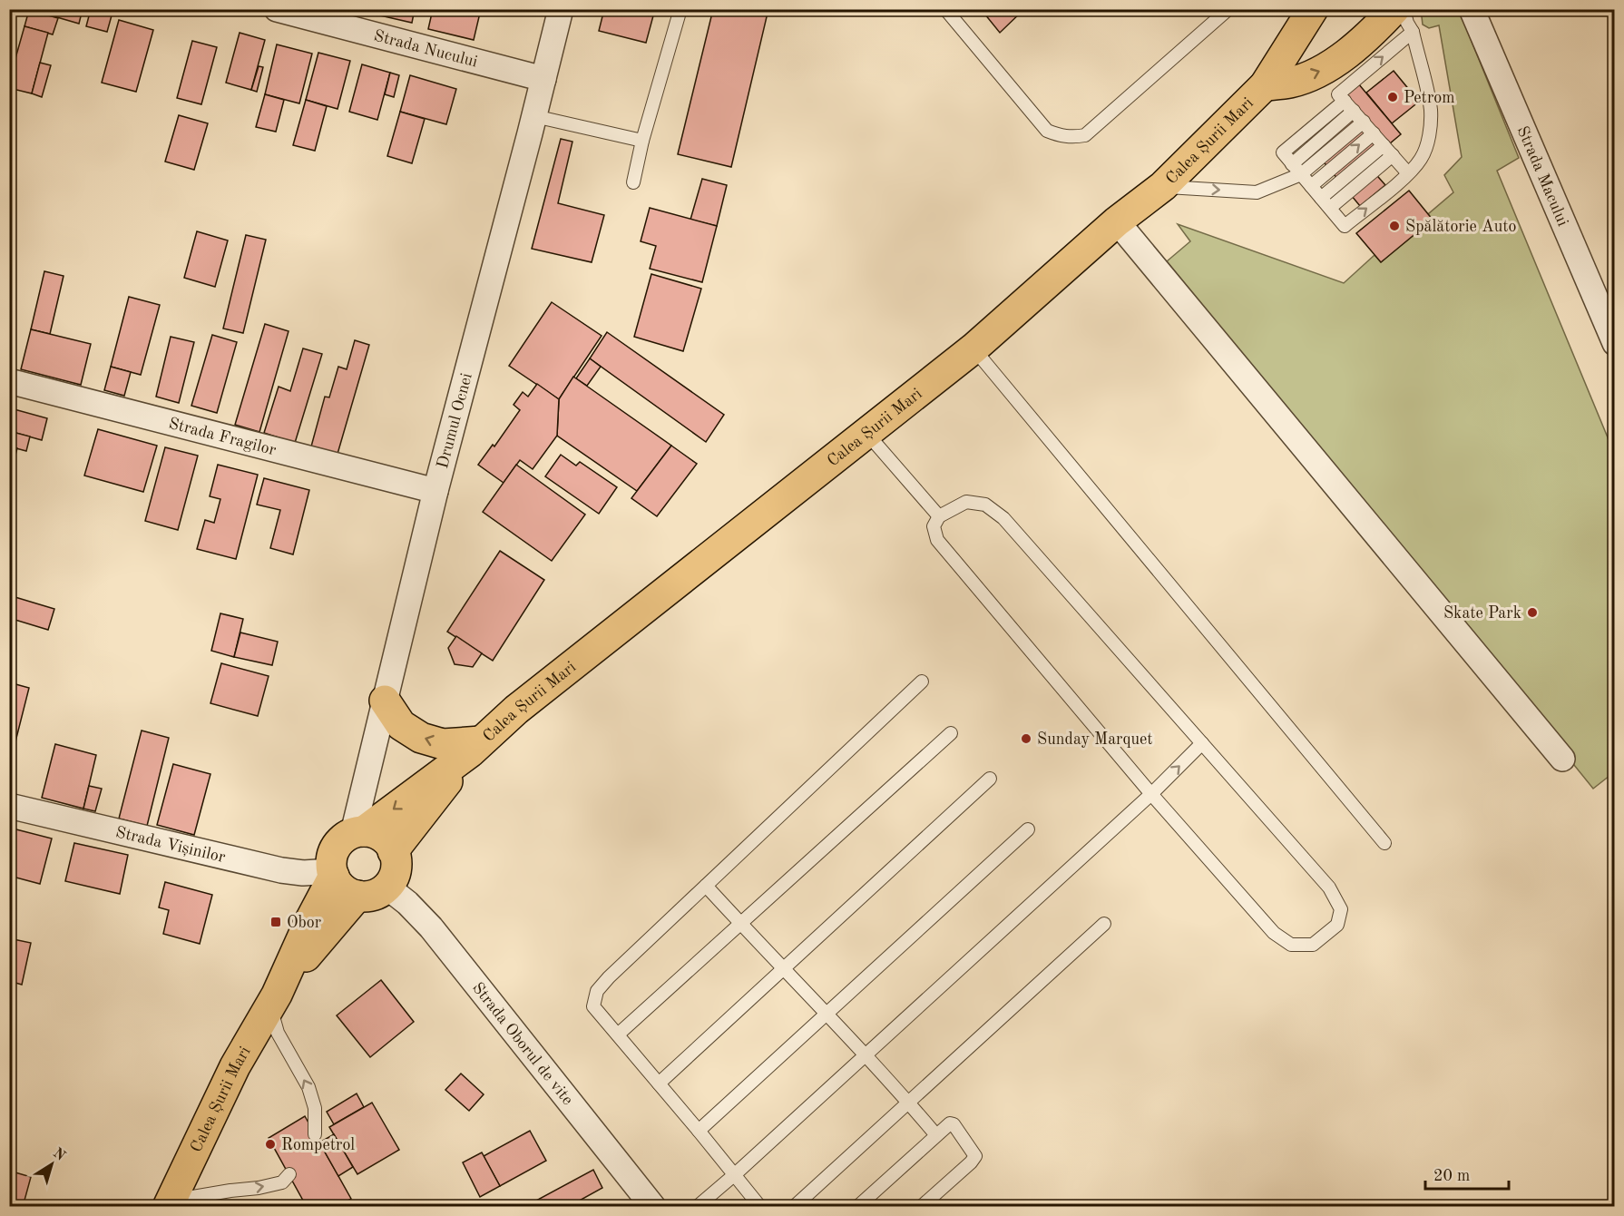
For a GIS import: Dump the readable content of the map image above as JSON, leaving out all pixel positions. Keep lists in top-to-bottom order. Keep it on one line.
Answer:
{"streets":{"main road":["Calea Șurii Mari"],"street":["Strada Nucului","Strada Macului","Drumul Ocnei","Strada Fragilor","Strada Vișinilor","Strada Oborul de vite"]},"crossings":[["Strada Nucului","Drumul Ocnei"],["Calea Șurii Mari","Drumul Ocnei"],["Calea Șurii Mari","Strada Vișinilor"],["Calea Șurii Mari","Strada Oborul de vite"],["Drumul Ocnei","Strada Fragilor"],["Drumul Ocnei","Strada Vișinilor"],["Drumul Ocnei","Strada Oborul de vite"],["Strada Vișinilor","Strada Oborul de vite"]],"places":{"other":["Petrom","Spălătorie Auto","Skate Park","Sunday Marquet","Rompetrol"],"transit":["Obor"]},"scale_bar":"20 m","north":"top right"}
